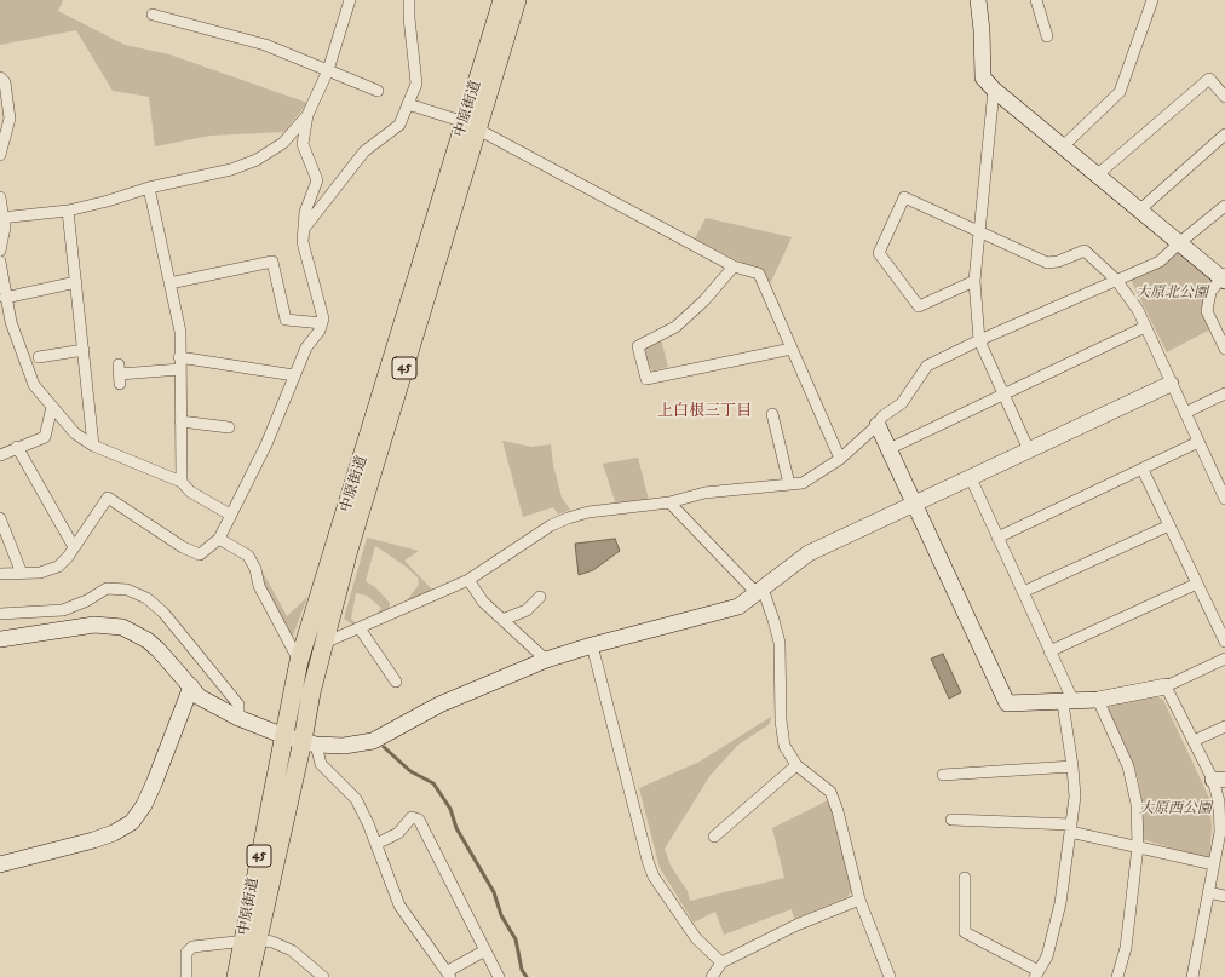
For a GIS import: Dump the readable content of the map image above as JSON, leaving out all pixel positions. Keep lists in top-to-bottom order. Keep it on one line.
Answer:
{"streets":{"main road":["中原街道","45"]},"districts":["上白根三丁目"],"parks":["大原北公園","大原西公園"]}
